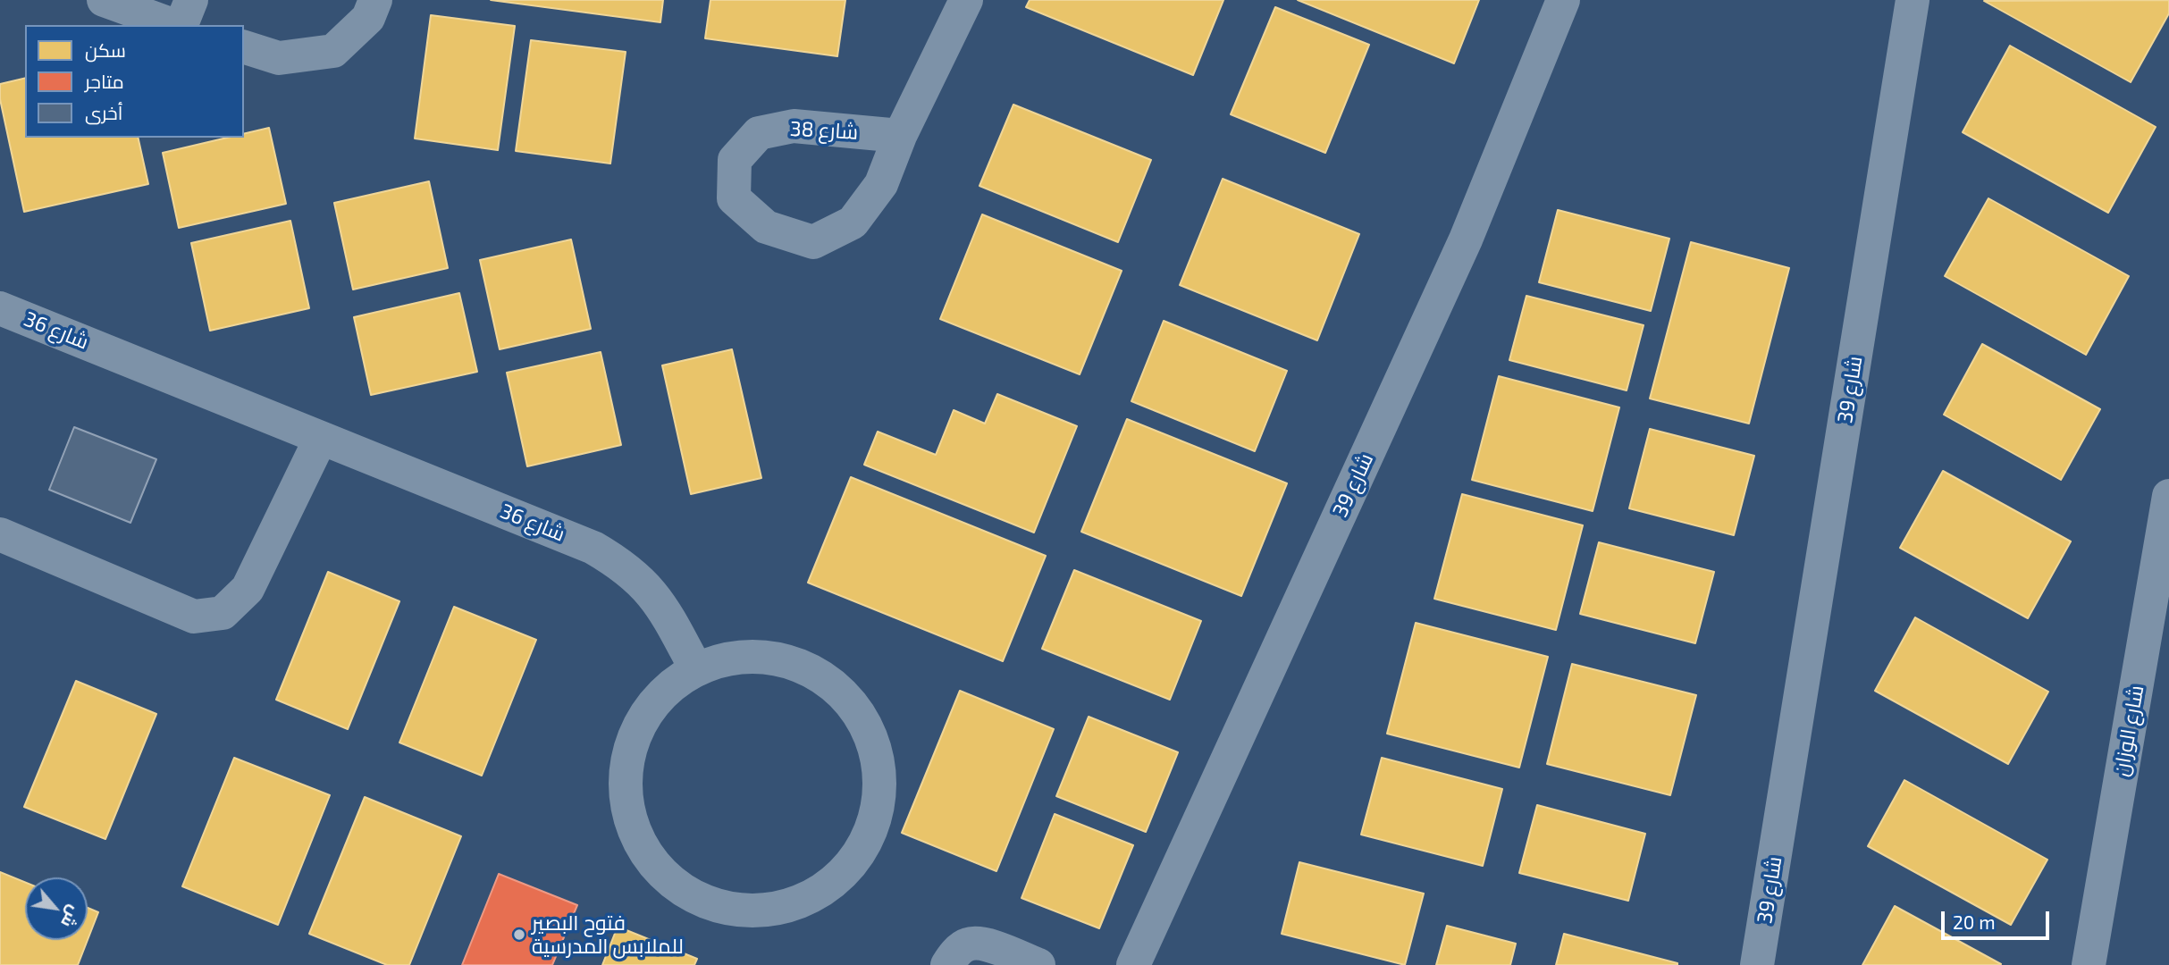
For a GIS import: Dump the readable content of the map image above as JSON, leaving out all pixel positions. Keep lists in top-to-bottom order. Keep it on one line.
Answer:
{"streets":{"street":["شارع 38","شارع 36","شارع 39","شارع الوزان"]},"places":["فتوح البصير للملابس المدرسية"],"legend":["سكن","متاجر","أخرى"],"scale_bar":"20 m","north":"bottom right"}
